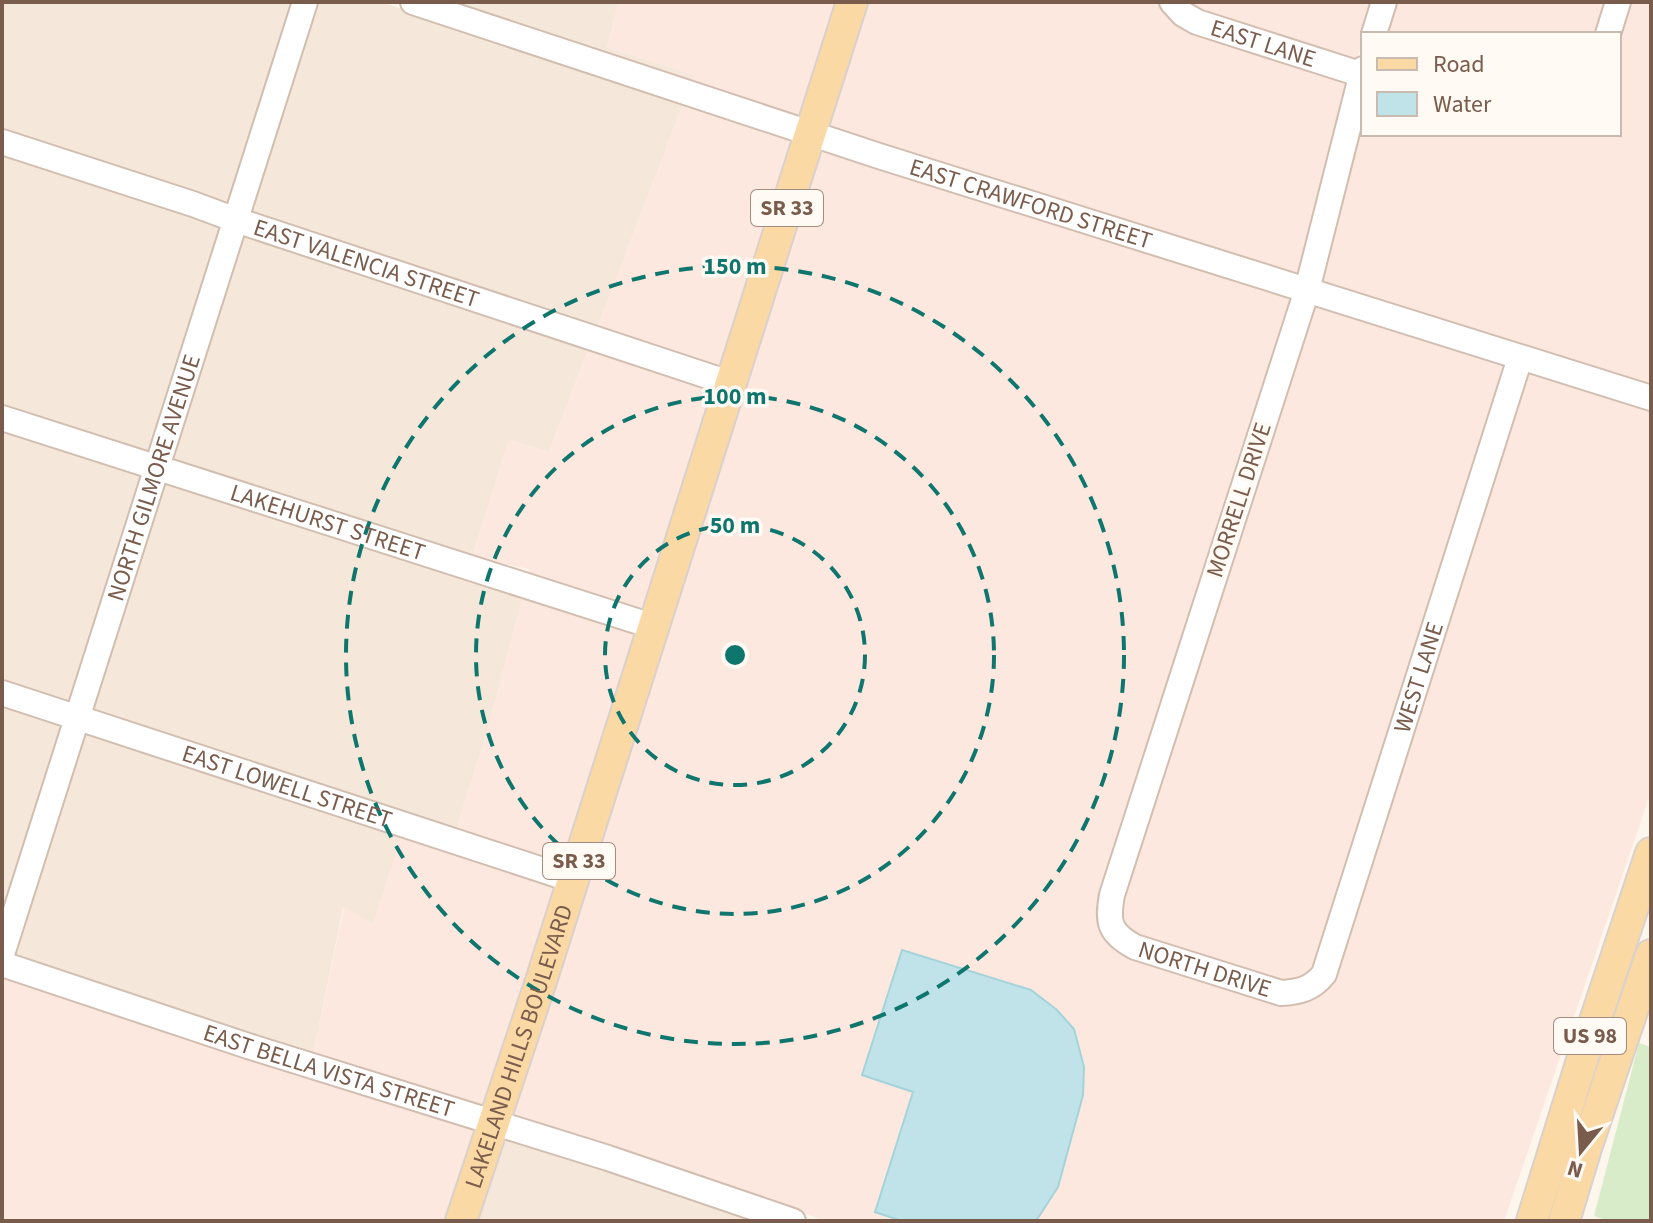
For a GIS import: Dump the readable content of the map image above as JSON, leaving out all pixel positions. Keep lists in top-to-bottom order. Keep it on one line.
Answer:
{"streets":{"main road":["SR 33","US 98","LAKELAND HILLS BOULEVARD"],"street":["EAST LANE","EAST CRAWFORD STREET","EAST VALENCIA STREET","NORTH GILMORE AVENUE","MORRELL DRIVE","LAKEHURST STREET","WEST LANE","EAST LOWELL STREET","NORTH DRIVE","EAST BELLA VISTA STREET"]},"crossings":[["EAST CRAWFORD STREET","MORRELL DRIVE"],["EAST CRAWFORD STREET","WEST LANE"],["EAST CRAWFORD STREET","LAKELAND HILLS BOULEVARD"],["EAST VALENCIA STREET","NORTH GILMORE AVENUE"],["EAST VALENCIA STREET","LAKELAND HILLS BOULEVARD"],["NORTH GILMORE AVENUE","LAKEHURST STREET"],["NORTH GILMORE AVENUE","EAST LOWELL STREET"],["MORRELL DRIVE","NORTH DRIVE"],["LAKEHURST STREET","LAKELAND HILLS BOULEVARD"],["WEST LANE","NORTH DRIVE"],["EAST LOWELL STREET","LAKELAND HILLS BOULEVARD"],["LAKELAND HILLS BOULEVARD","EAST BELLA VISTA STREET"]],"legend":["Road","Water"],"north":"bottom","rings":["150 m","100 m","50 m"]}
